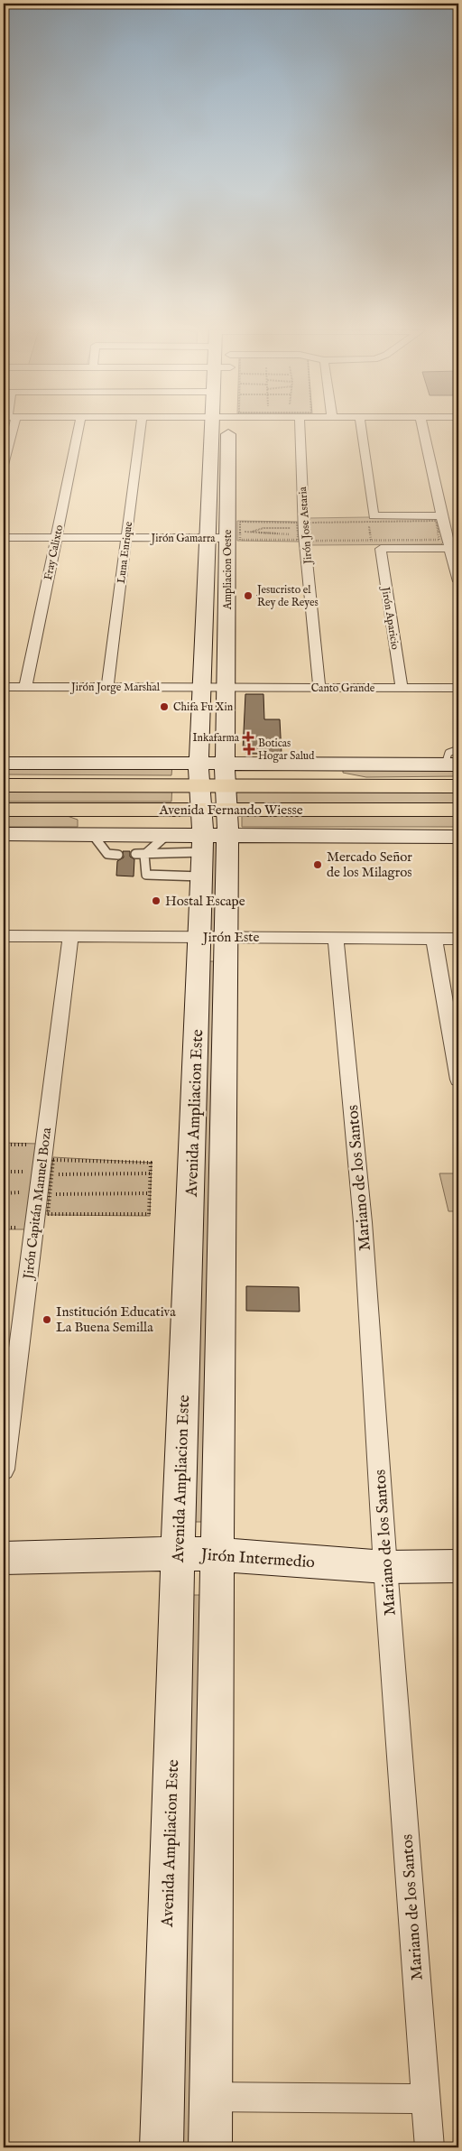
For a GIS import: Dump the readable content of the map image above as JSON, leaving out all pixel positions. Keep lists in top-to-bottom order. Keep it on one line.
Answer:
{"streets":{"main road":["Ampliacion Oeste","Avenida Fernando Wiesse","Avenida Ampliacion Este","Jirón Intermedio"],"street":["Jirón Jose Astaria","Jirón Gamarra","Fray Calixto","Luna Enrique","Jirón Aparicio","Jirón Jorge Marshal","Canto Grande","Jirón Este","Mariano de los Santos","Jirón Capitán Manuel Boza"]},"crossings":[["Jirón Jose Astaria","Canto Grande"],["Jirón Gamarra","Fray Calixto"],["Jirón Gamarra","Luna Enrique"],["Jirón Gamarra","Ampliacion Oeste"],["Fray Calixto","Jirón Jorge Marshal"],["Luna Enrique","Jirón Jorge Marshal"],["Ampliacion Oeste","Jirón Jorge Marshal"],["Ampliacion Oeste","Canto Grande"],["Ampliacion Oeste","Avenida Fernando Wiesse"],["Ampliacion Oeste","Avenida Ampliacion Este"],["Jirón Aparicio","Canto Grande"],["Jirón Jorge Marshal","Canto Grande"],["Avenida Fernando Wiesse","Avenida Ampliacion Este"],["Jirón Este","Avenida Ampliacion Este"],["Jirón Este","Mariano de los Santos"],["Jirón Este","Jirón Capitán Manuel Boza"],["Avenida Ampliacion Este","Jirón Intermedio"],["Mariano de los Santos","Jirón Intermedio"]],"places":{"other":["Jesucristo el Rey de Reyes","Chifa Fu Xin","Mercado Señor de los Milagros","Hostal Escape","Institución Educativa La Buena Semilla"],"health":["Inkafarma","Boticas Hogar Salud"]}}
